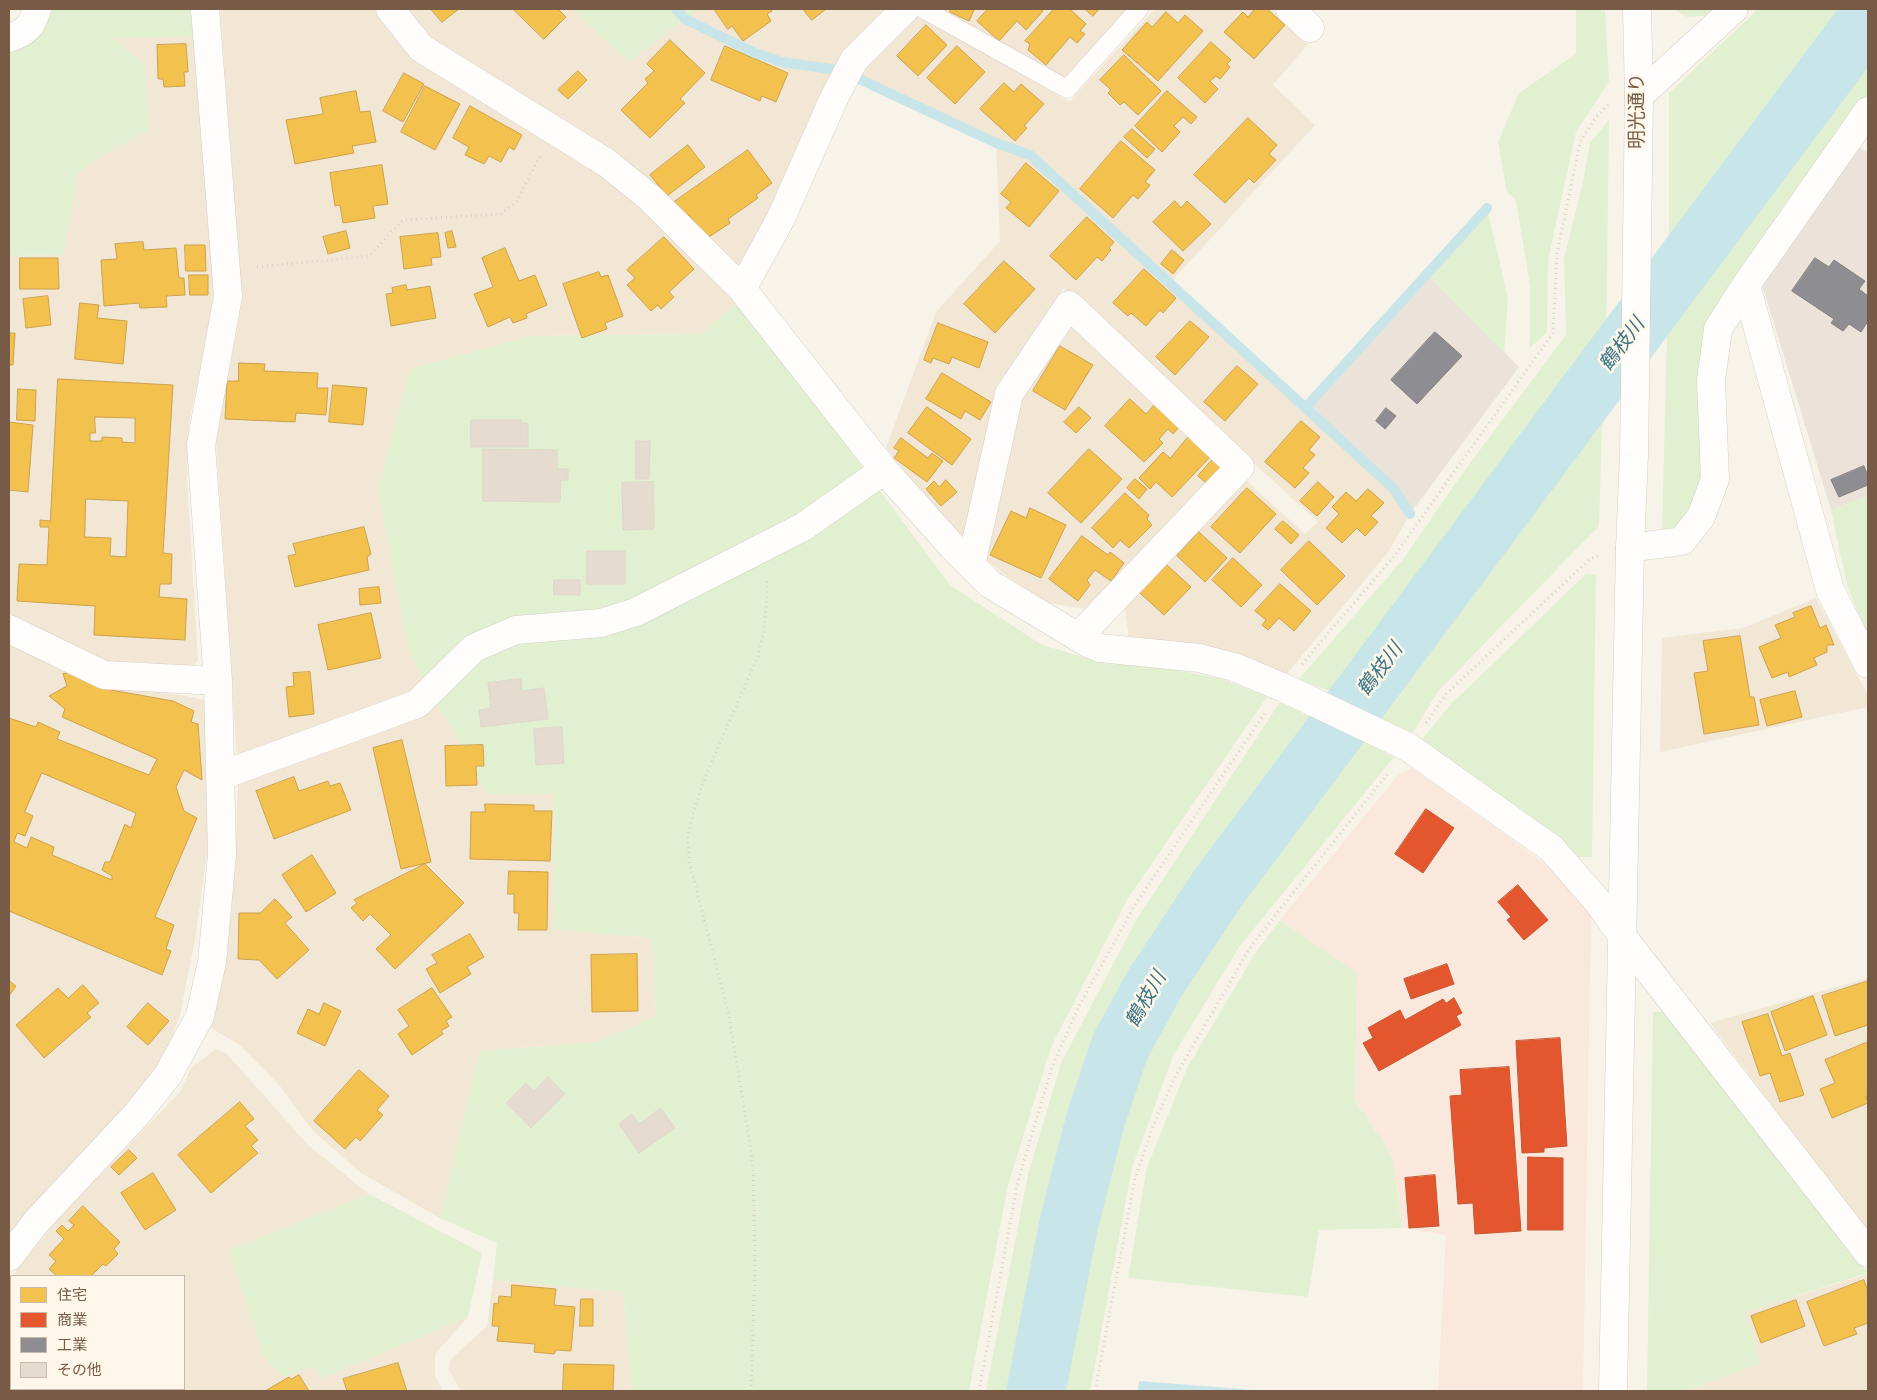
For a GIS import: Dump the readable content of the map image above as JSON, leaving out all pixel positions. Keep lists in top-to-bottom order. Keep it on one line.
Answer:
{"streets":{"street":["明光通り"]},"water":["鶴枝川"],"legend":["住宅","商業","工業","その他"]}
